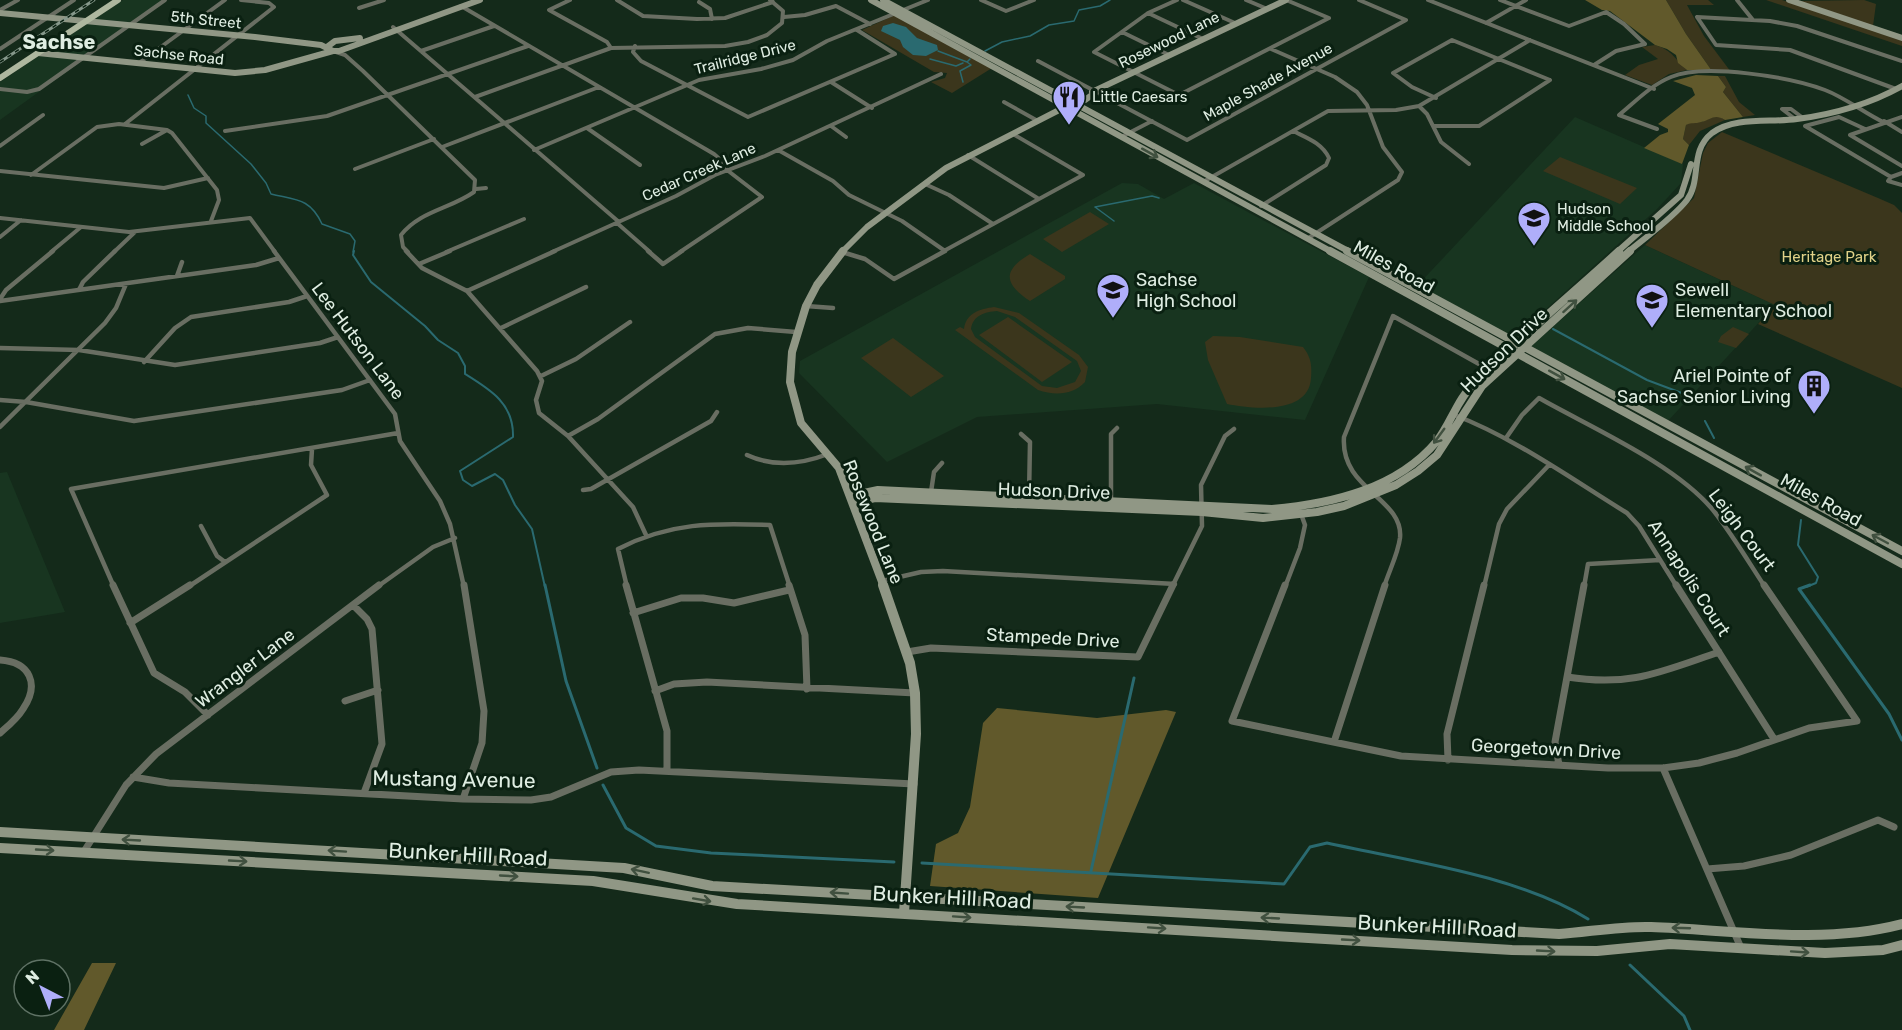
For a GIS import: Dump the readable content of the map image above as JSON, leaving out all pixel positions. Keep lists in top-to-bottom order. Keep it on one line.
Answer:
{"streets":{"main road":["5th Street","Rosewood Lane","Sachse Road","Miles Road","Hudson Drive","Bunker Hill Road"],"street":["Trailridge Drive","Maple Shade Avenue","Cedar Creek Lane","Lee Hutson Lane","Leigh Court","Annapolis Court","Stampede Drive","Wrangler Lane","Georgetown Drive","Mustang Avenue"]},"crossings":[["5th Street","Sachse Road"],["Rosewood Lane","Maple Shade Avenue"],["Rosewood Lane","Miles Road"],["Rosewood Lane","Hudson Drive"],["Rosewood Lane","Stampede Drive"],["Rosewood Lane","Mustang Avenue"],["Rosewood Lane","Bunker Hill Road"],["Trailridge Drive","Miles Road"],["Miles Road","Hudson Drive"],["Lee Hutson Lane","Wrangler Lane"],["Lee Hutson Lane","Mustang Avenue"],["Hudson Drive","Annapolis Court"],["Hudson Drive","Stampede Drive"],["Hudson Drive","Georgetown Drive"],["Leigh Court","Annapolis Court"],["Leigh Court","Georgetown Drive"],["Annapolis Court","Georgetown Drive"],["Wrangler Lane","Mustang Avenue"],["Wrangler Lane","Bunker Hill Road"]],"districts":["Sachse"],"parks":["Heritage Park"],"places":{"restaurant":["Little Caesars"],"school or university":["Hudson Middle School","Sachse High School","Sewell Elementary School"],"building":["Ariel Pointe of Sachse Senior Living"]},"north":"top left"}
